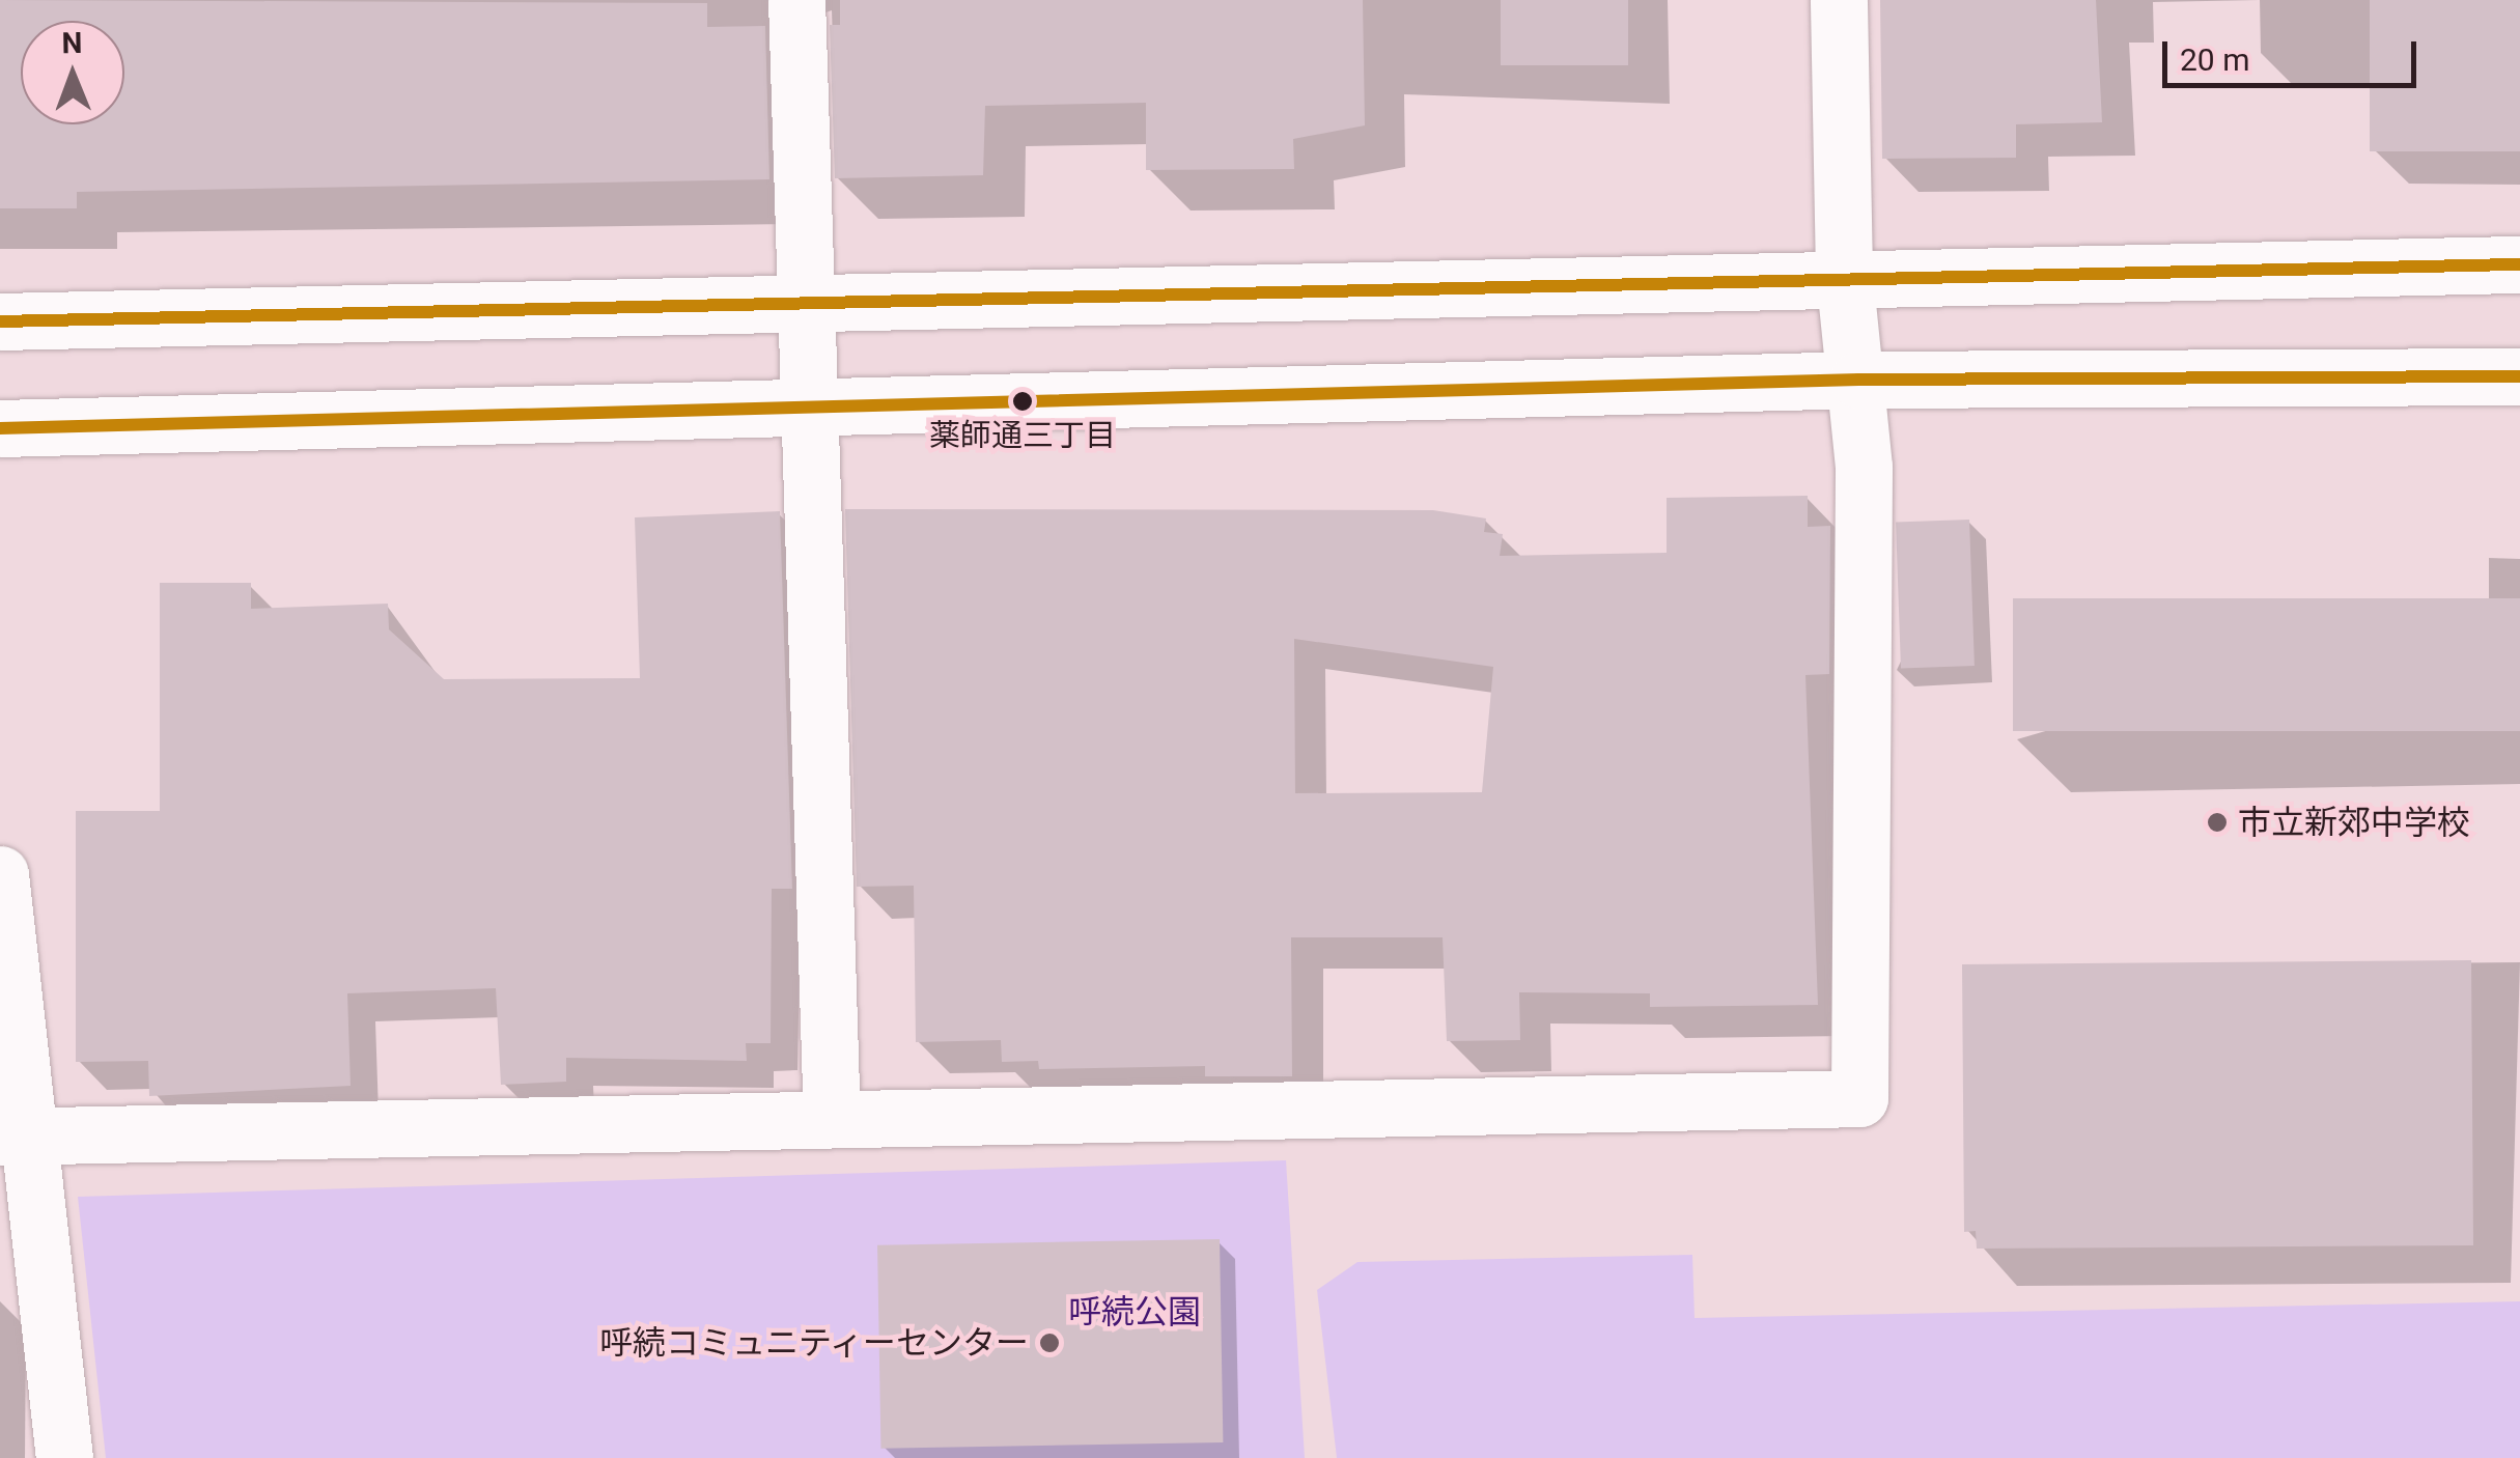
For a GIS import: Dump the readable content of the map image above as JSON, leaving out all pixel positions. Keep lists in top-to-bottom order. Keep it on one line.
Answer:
{"parks":["呼続公園"],"places":["薬師通三丁目","市立新郊中学校","呼続コミュニティーセンター"],"scale_bar":"20 m","north":"top"}
